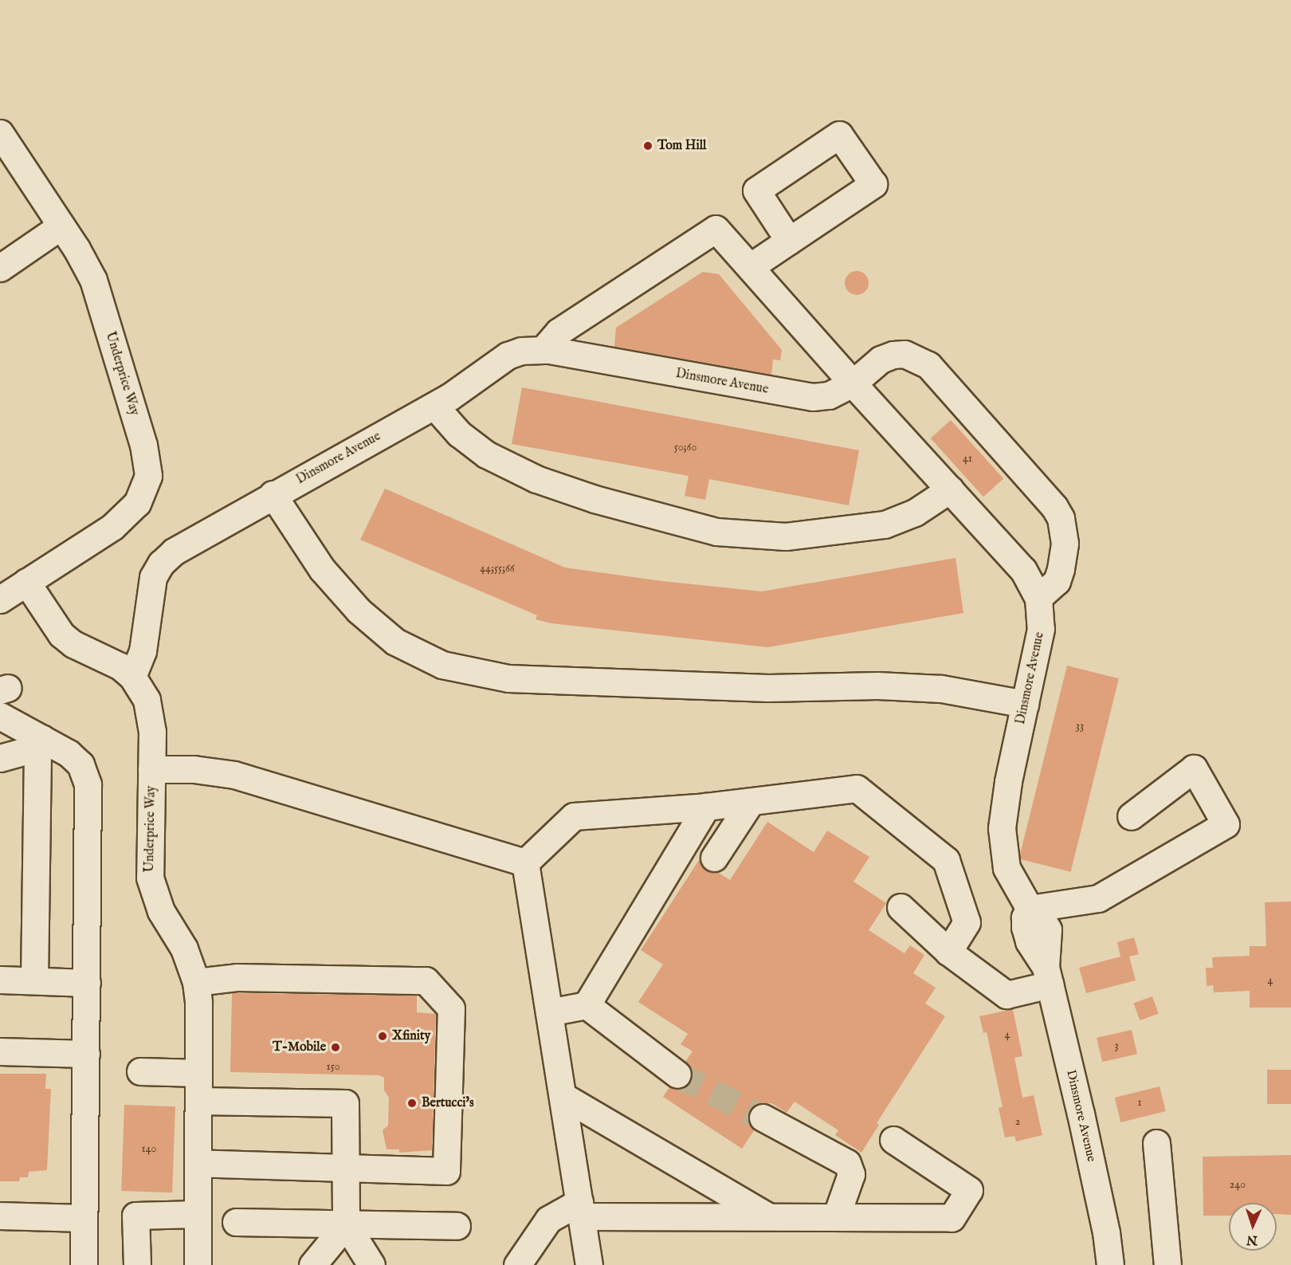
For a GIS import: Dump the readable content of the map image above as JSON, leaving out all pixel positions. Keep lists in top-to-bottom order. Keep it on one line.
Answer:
{"streets":{"street":["Underprice Way","Dinsmore Avenue"]},"crossings":[["Underprice Way","Dinsmore Avenue"]],"places":["Tom Hill","Xfinity","T-Mobile","Bertucci's"],"house_numbers":["50;60","41","44;55;66","33","4","4","3","150","1","2","140","240"],"north":"bottom"}
